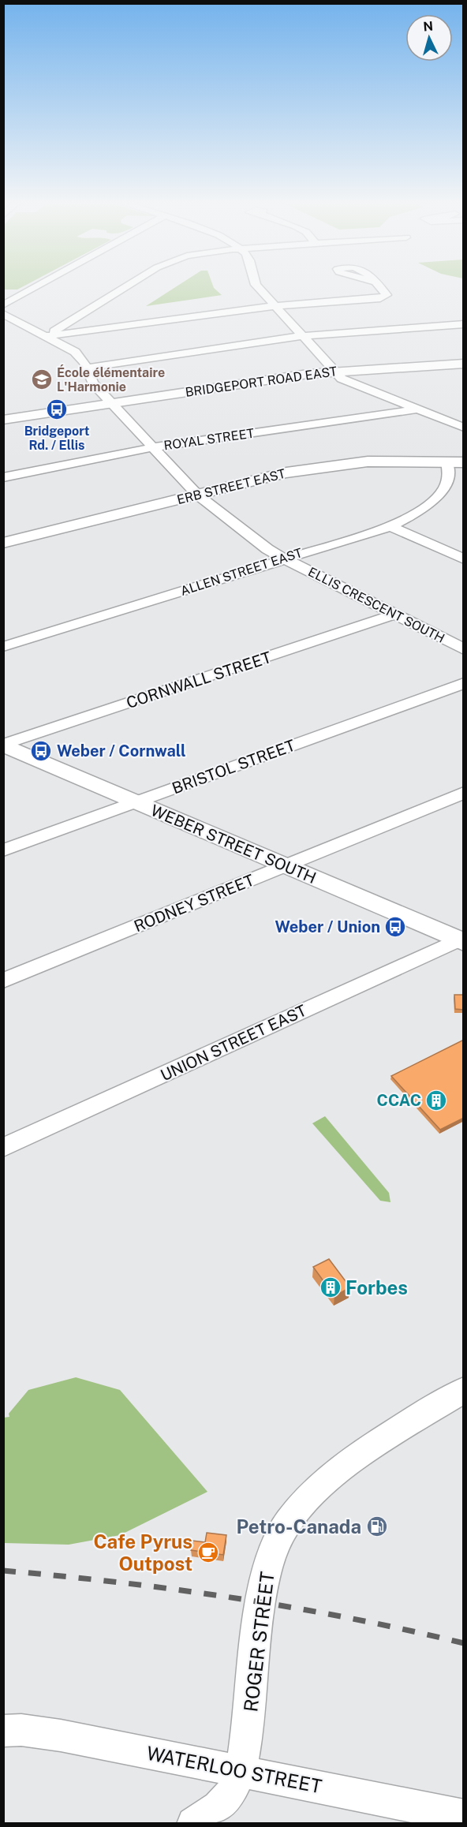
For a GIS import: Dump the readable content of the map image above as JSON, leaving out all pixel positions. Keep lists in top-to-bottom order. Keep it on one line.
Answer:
{"streets":{"main road":["BRIDGEPORT ROAD EAST","ERB STREET EAST","WEBER STREET SOUTH"],"street":["ROYAL STREET","ALLEN STREET EAST","ELLIS CRESCENT SOUTH","CORNWALL STREET","BRISTOL STREET","RODNEY STREET","UNION STREET EAST","ROGER STREET","WATERLOO STREET"]},"crossings":[["BRIDGEPORT ROAD EAST","ELLIS CRESCENT SOUTH"],["ROYAL STREET","ELLIS CRESCENT SOUTH"],["ERB STREET EAST","ALLEN STREET EAST"],["ERB STREET EAST","ELLIS CRESCENT SOUTH"],["ALLEN STREET EAST","ELLIS CRESCENT SOUTH"],["ELLIS CRESCENT SOUTH","CORNWALL STREET"],["CORNWALL STREET","WEBER STREET SOUTH"],["BRISTOL STREET","WEBER STREET SOUTH"],["WEBER STREET SOUTH","RODNEY STREET"],["WEBER STREET SOUTH","UNION STREET EAST"],["ROGER STREET","WATERLOO STREET"]],"places":{"school or university":["École élémentaire L'Harmonie"],"bus stop":["Bridgeport Rd. / Ellis","Weber / Cornwall","Weber / Union"],"building":["CCAC","Forbes"],"fuel station":["Petro-Canada"],"cafe":["Cafe Pyrus Outpost"]},"north":"top"}
